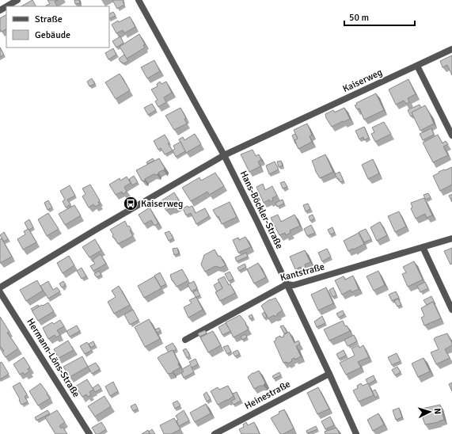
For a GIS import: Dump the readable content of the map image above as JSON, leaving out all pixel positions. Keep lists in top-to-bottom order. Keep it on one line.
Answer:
{"streets":{"street":["Kaiserweg","Hans-Böckler-Straße","Kantstraße","Hermann-Löns-Straße","Heinestraße"]},"crossings":[["Kaiserweg","Hans-Böckler-Straße"],["Hans-Böckler-Straße","Kantstraße"],["Hans-Böckler-Straße","Heinestraße"]],"places":{"bus stop":["Kaiserweg"]},"legend":["Straße","Gebäude"],"scale_bar":"50 m","north":"right"}
